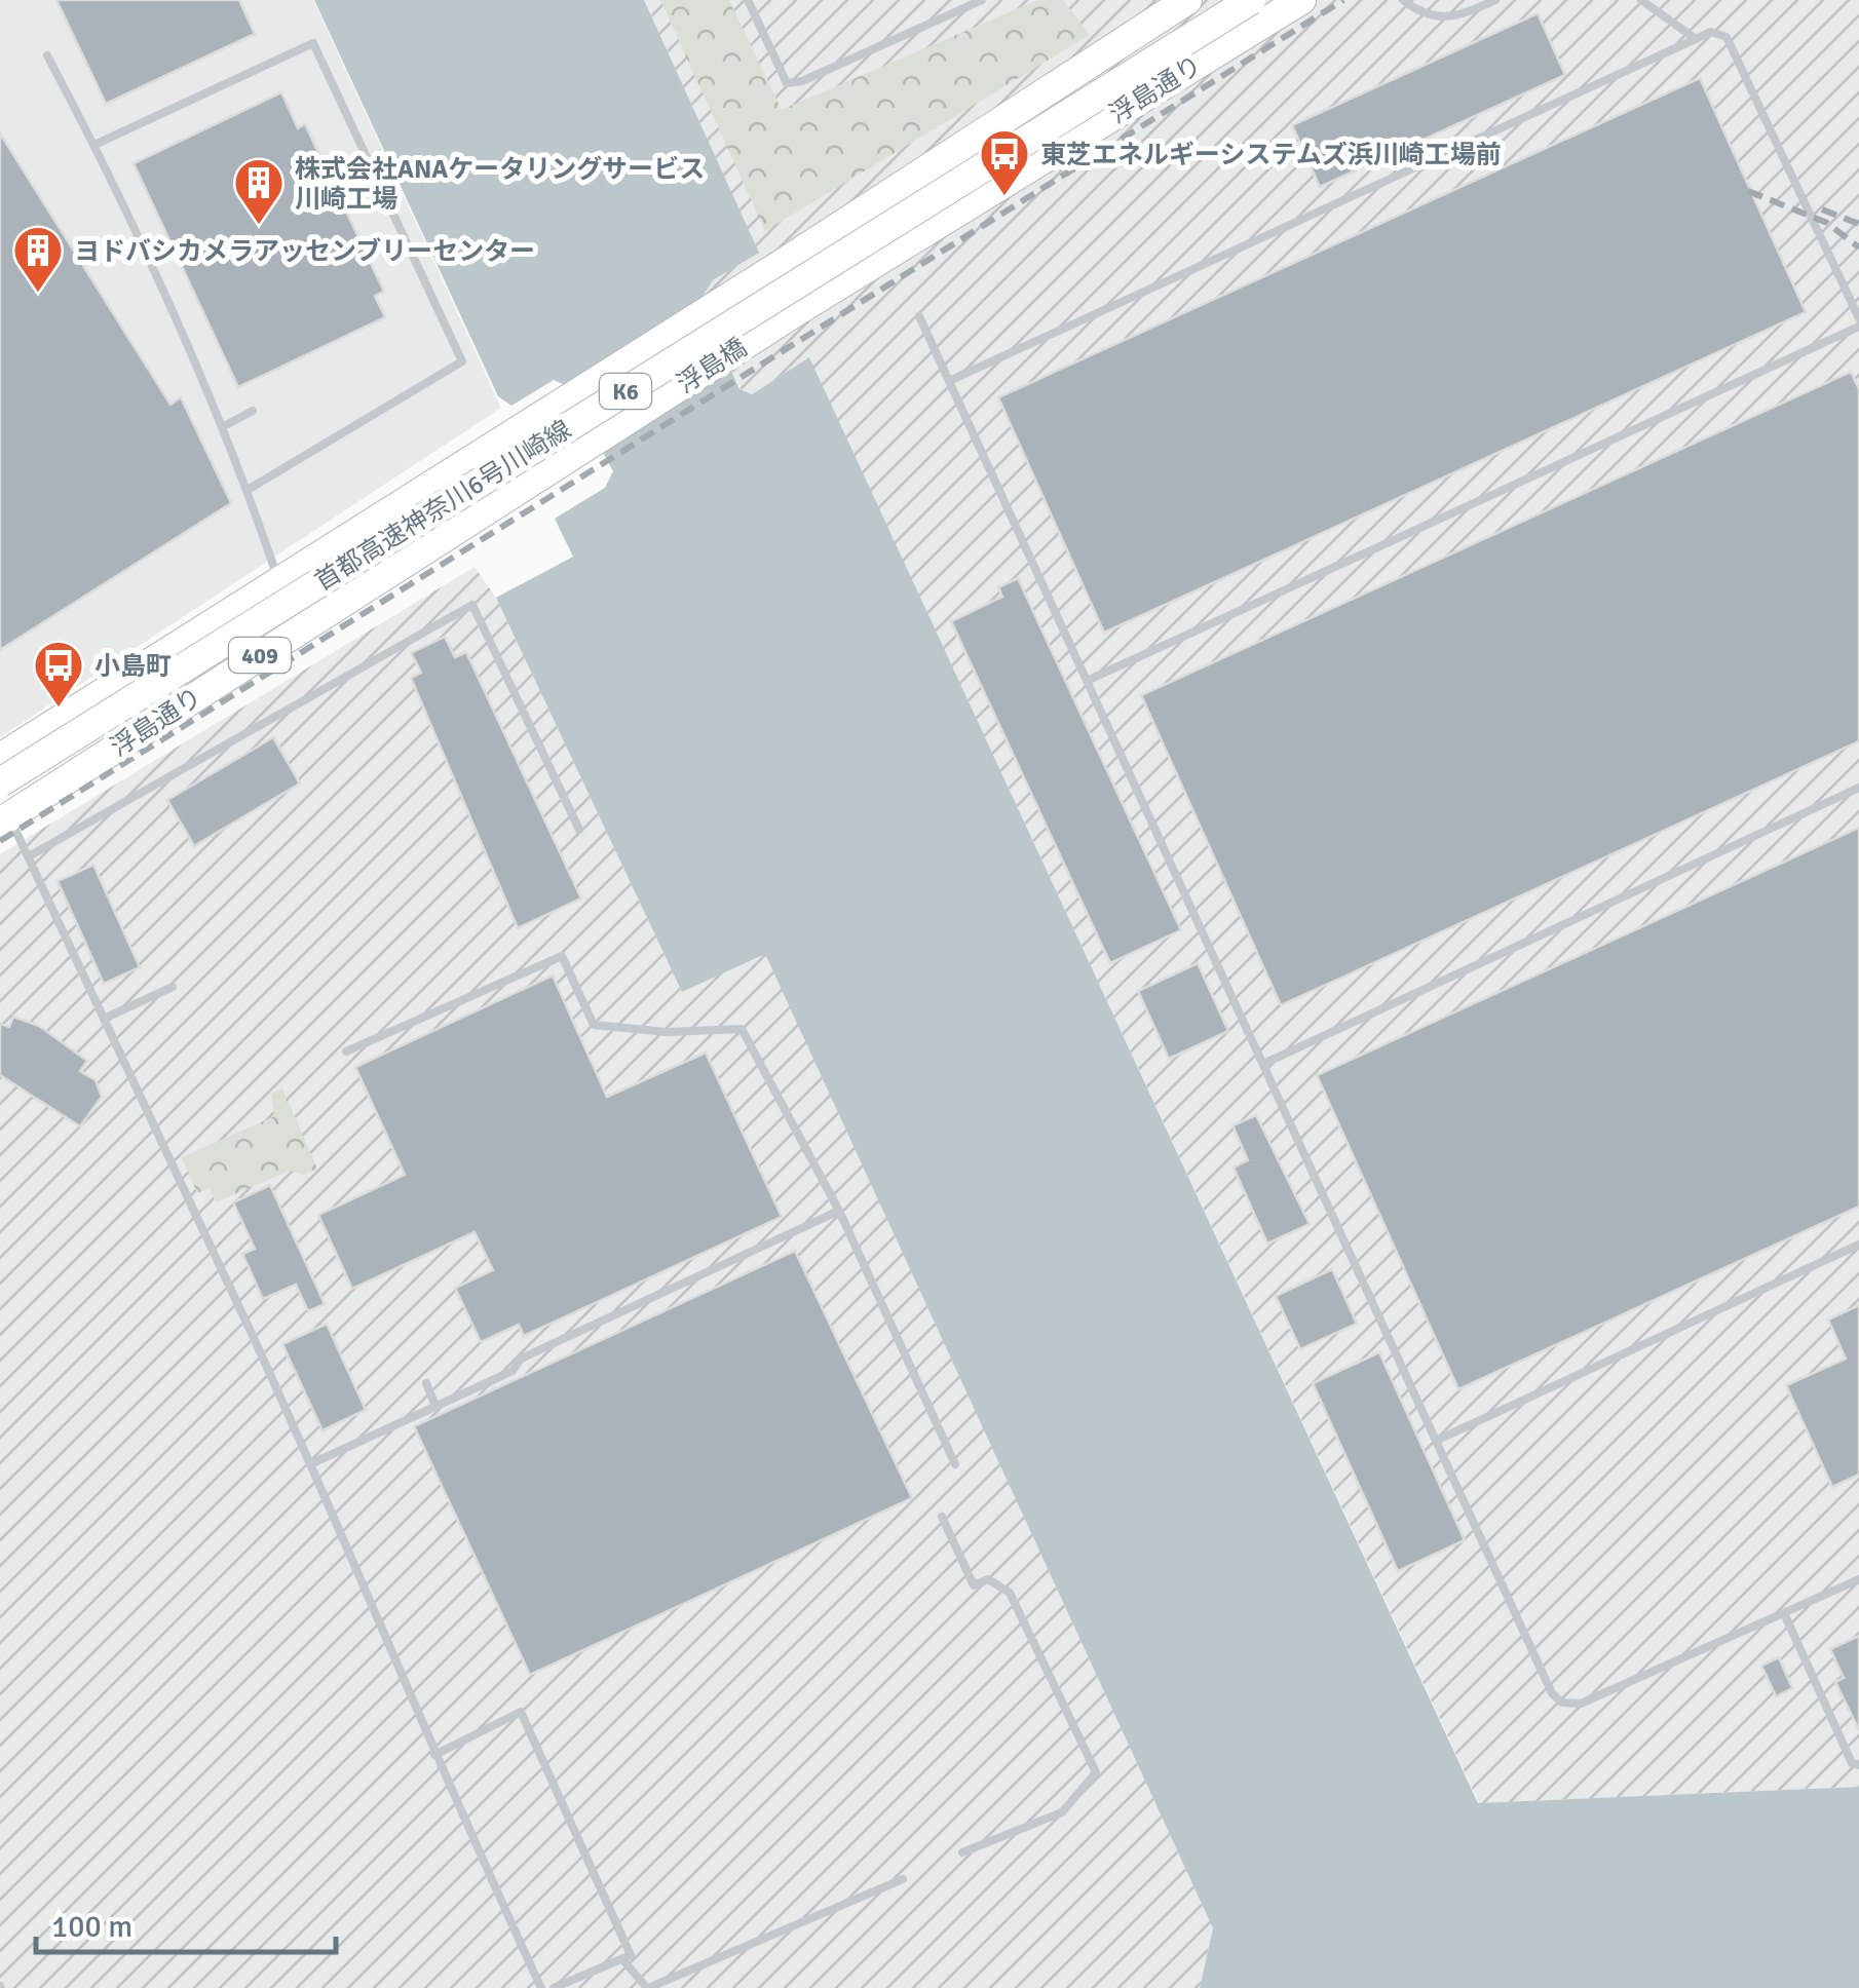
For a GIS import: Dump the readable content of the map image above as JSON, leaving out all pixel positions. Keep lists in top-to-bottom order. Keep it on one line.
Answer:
{"streets":{"highway":["浮島通り","浮島橋","K6","首都高速神奈川6号川崎線","409"]},"crossings":[["浮島通り","浮島橋"],["浮島通り","首都高速神奈川6号川崎線"]],"places":{"bus stop":["東芝エネルギーシステムズ浜川崎工場前","小島町"],"building":["株式会社ANAケータリングサービス 川崎工場","ヨドバシカメラアッセンブリーセンター"]},"scale_bar":"100 m"}
